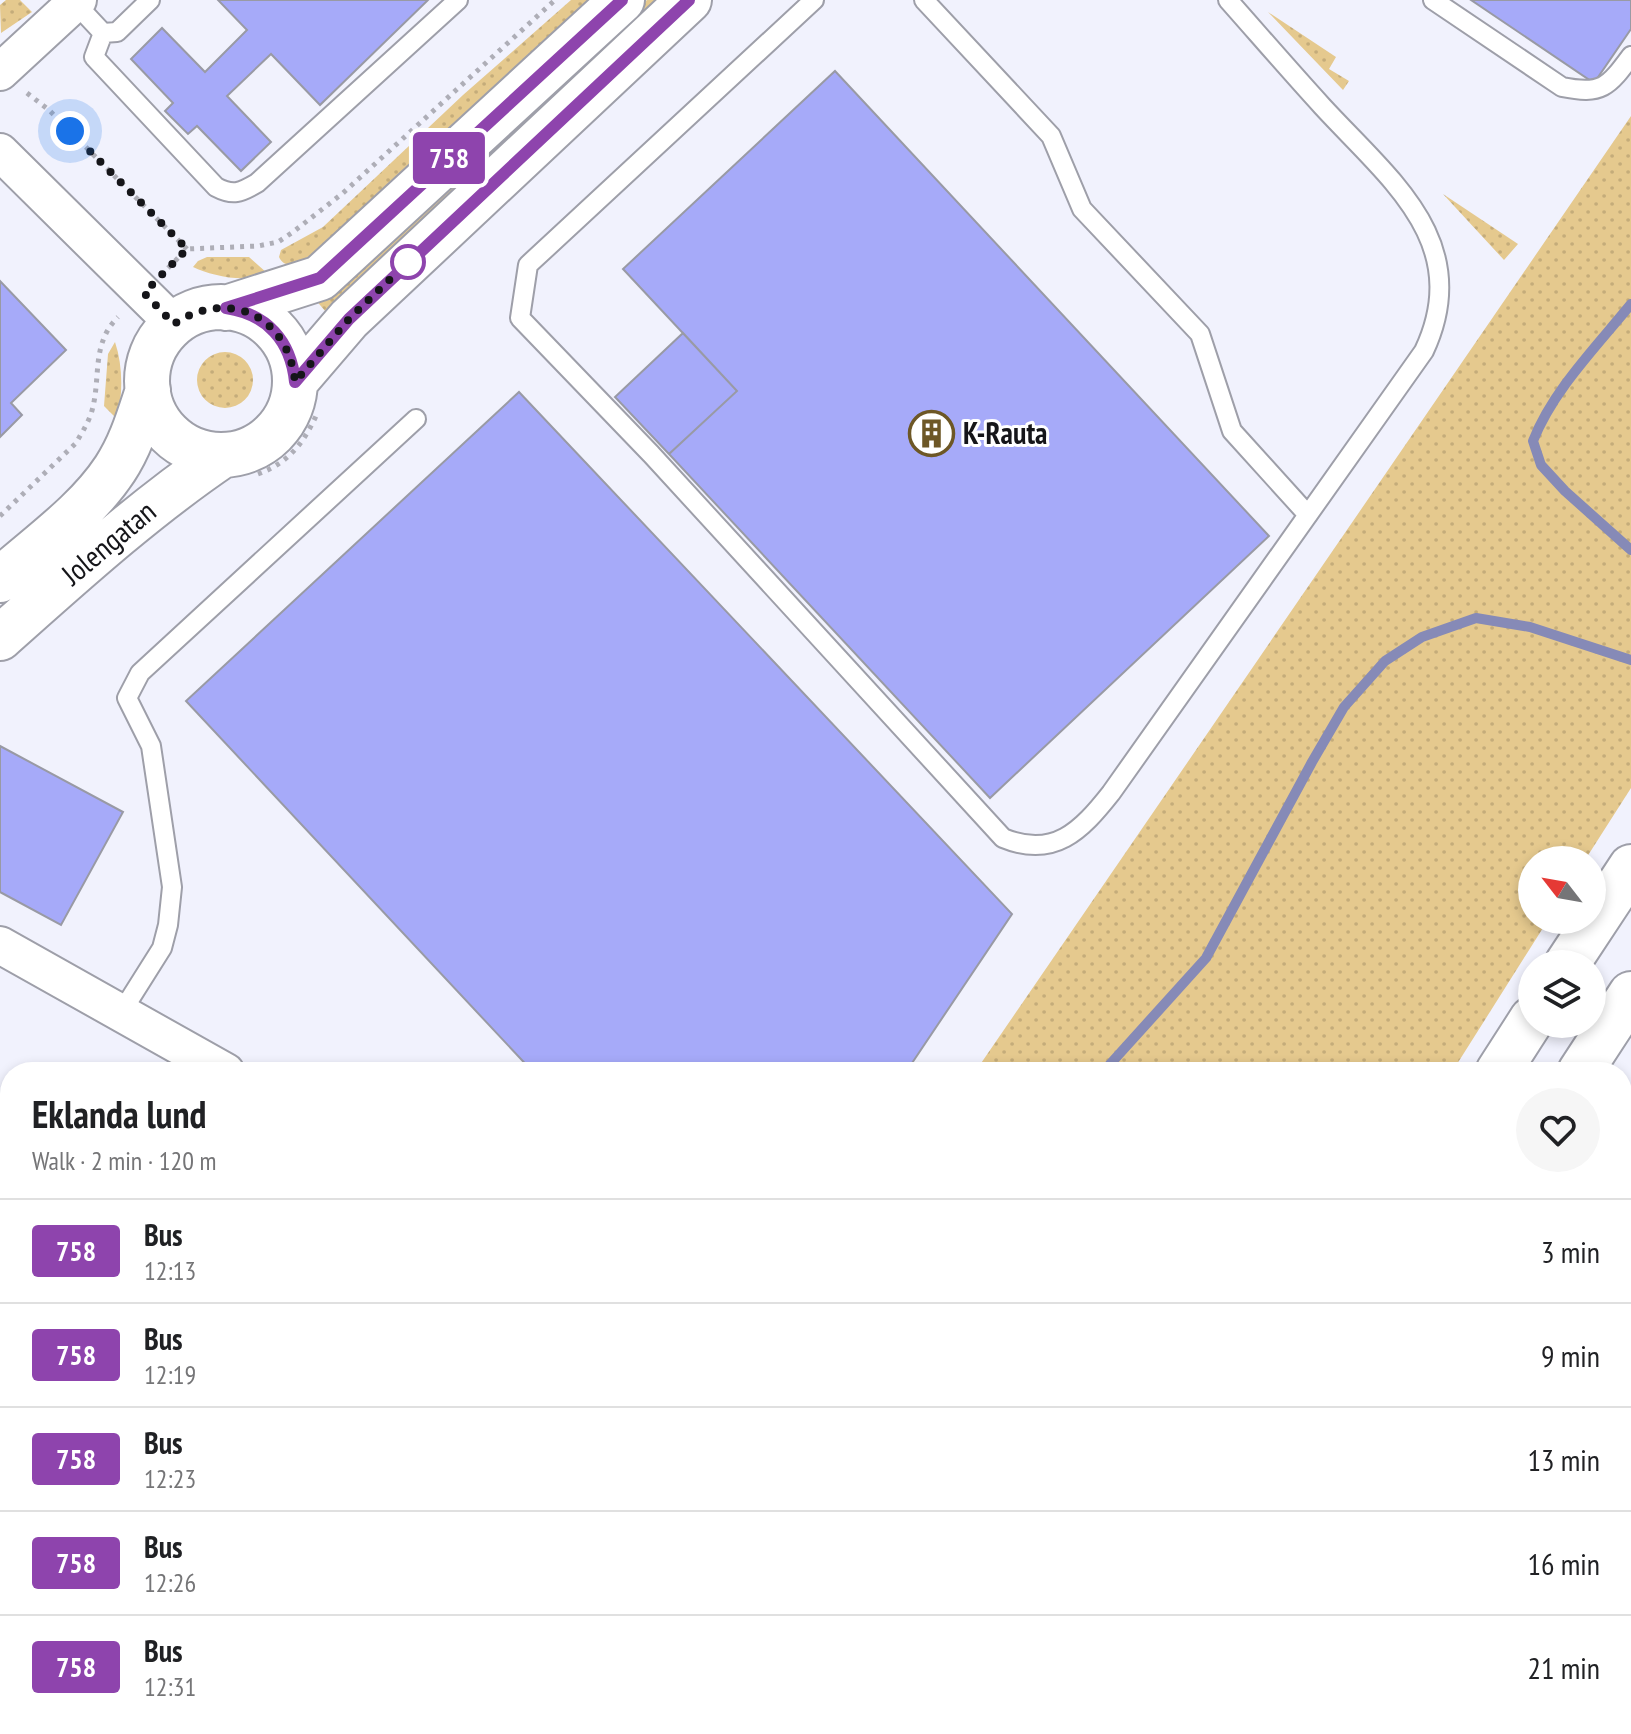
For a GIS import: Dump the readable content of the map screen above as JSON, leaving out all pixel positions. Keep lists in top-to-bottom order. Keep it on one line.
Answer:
{"streets":{"main road":["Jolengatan"]},"places":{"building":["K-Rauta"]},"lines":["bus line 758"],"north":"top left","page":{"on_map":"758","heading":["Eklanda lund","Walk · 2 min · 120 m"],"list":[{"mark":"758","name":"Bus","note":"12:13","value":"3 min"},{"mark":"758","name":"Bus","note":"12:19","value":"9 min"},{"mark":"758","name":"Bus","note":"12:23","value":"13 min"},{"mark":"758","name":"Bus","note":"12:26","value":"16 min"},{"mark":"758","name":"Bus","note":"12:31","value":"21 min"}]}}
